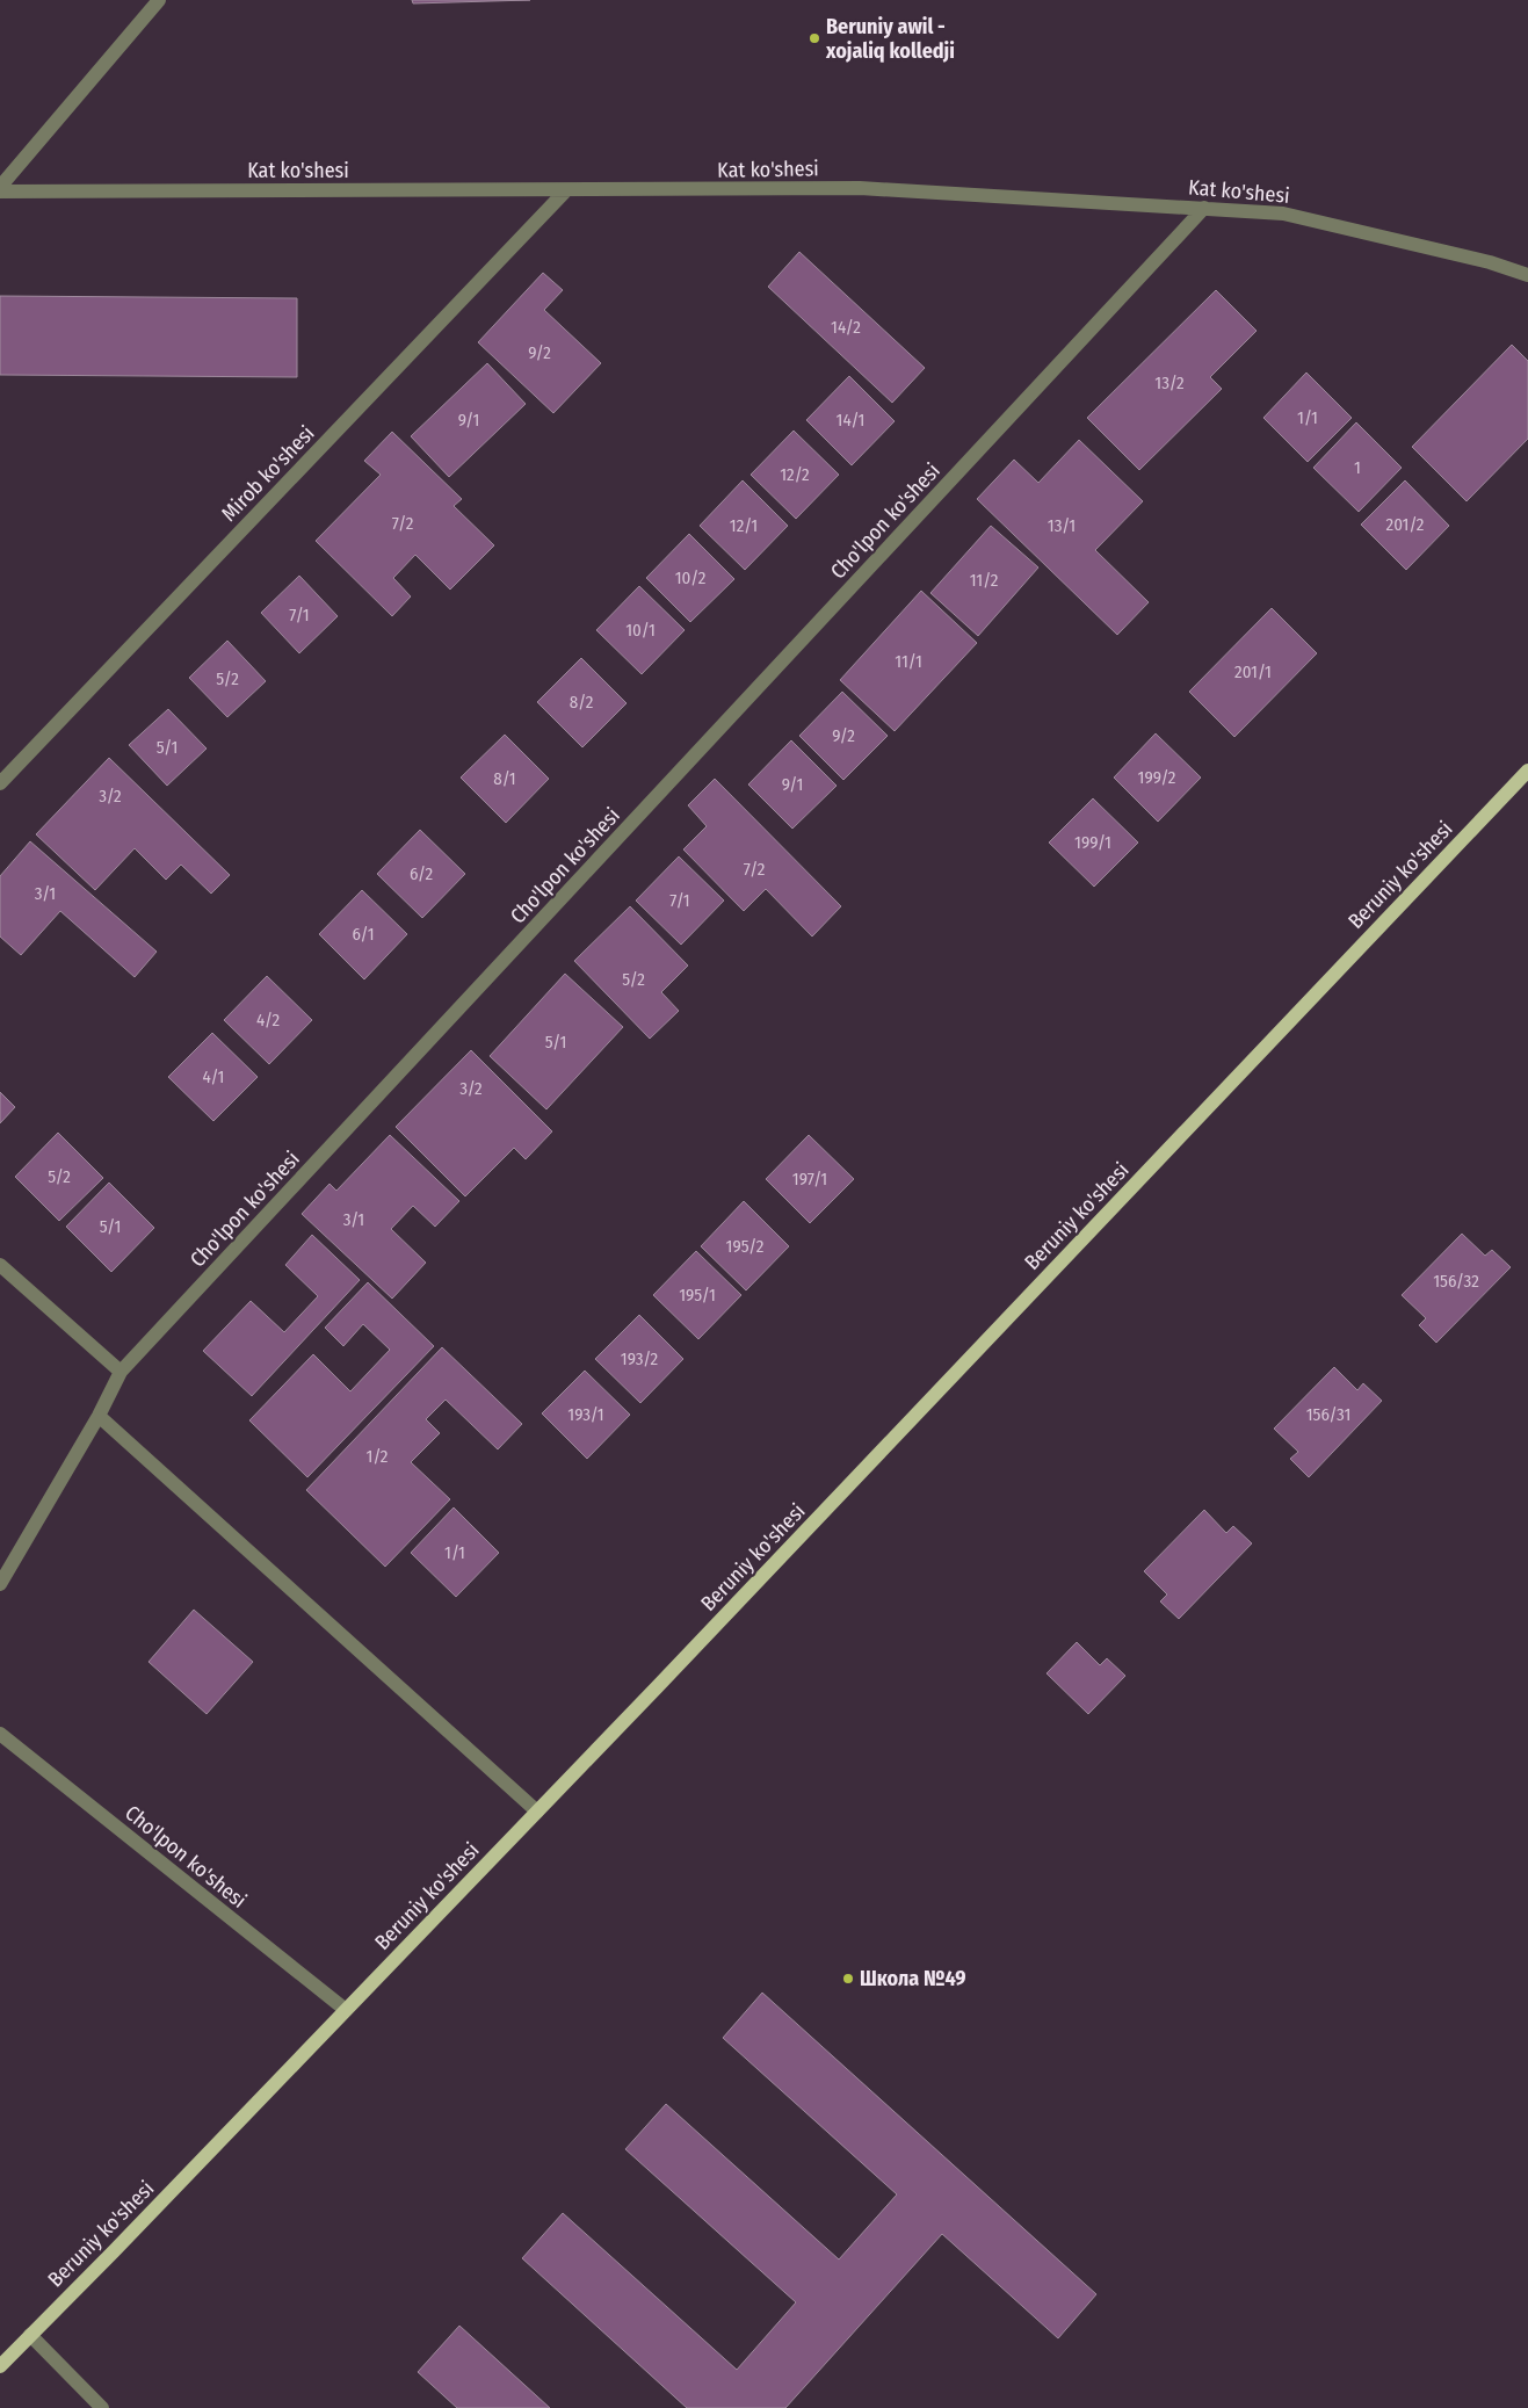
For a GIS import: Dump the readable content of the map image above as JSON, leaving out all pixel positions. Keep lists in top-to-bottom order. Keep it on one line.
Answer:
{"streets":{"main road":["Beruniy ko'shesi"],"street":["Kat ko'shesi","Mirob ko'shesi","Cho'lpon ko'shesi"]},"crossings":[["Kat ko'shesi","Mirob ko'shesi"],["Kat ko'shesi","Cho'lpon ko'shesi"],["Cho'lpon ko'shesi","Beruniy ko'shesi"]],"places":["Beruniy awil - xojaliq kolledji","Школа №49"],"house_numbers":["14/2","9/2","13/2","1/1","9/1","14/1","1","12/2","7/2","201/2","12/1","13/1","10/2","11/2","7/1","10/1","11/1","201/1","5/2","8/2","9/2","5/1","199/2","8/1","9/1","3/2","199/1","7/2","6/2","3/1","7/1","6/1","5/2","4/2","5/1","4/1","3/2","5/2","197/1","3/1","5/1","195/2","156/32","195/1","193/2","193/1","156/31","1/2","1/1"]}
